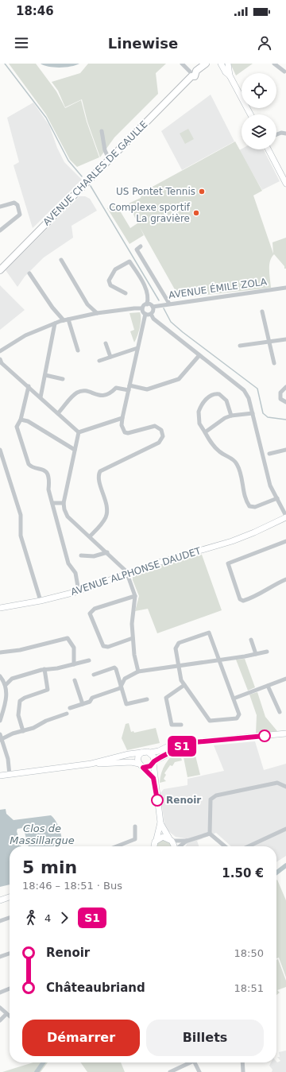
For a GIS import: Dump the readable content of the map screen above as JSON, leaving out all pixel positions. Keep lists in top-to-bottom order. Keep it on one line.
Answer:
{"streets":{"main road":["AVENUE CHARLES DE GAULLE","AVENUE ALPHONSE DAUDET"],"street":["AVENUE ÉMILE ZOLA"]},"water":["Clos de Massillargue"],"places":["US Pontet Tennis","Complexe sportif La gravière","Renoir"],"lines":["bus line S1"],"page":{"status":"18:46","header":"Linewise","on_map":"S1","heading":["5 min","18:46 – 18:51 · Bus","1.50 €"],"legs":["4","S1"],"list":[{"name":"Renoir","value":"18:50"},{"name":"Châteaubriand","value":"18:51"}],"buttons":["Démarrer","Billets"]}}
